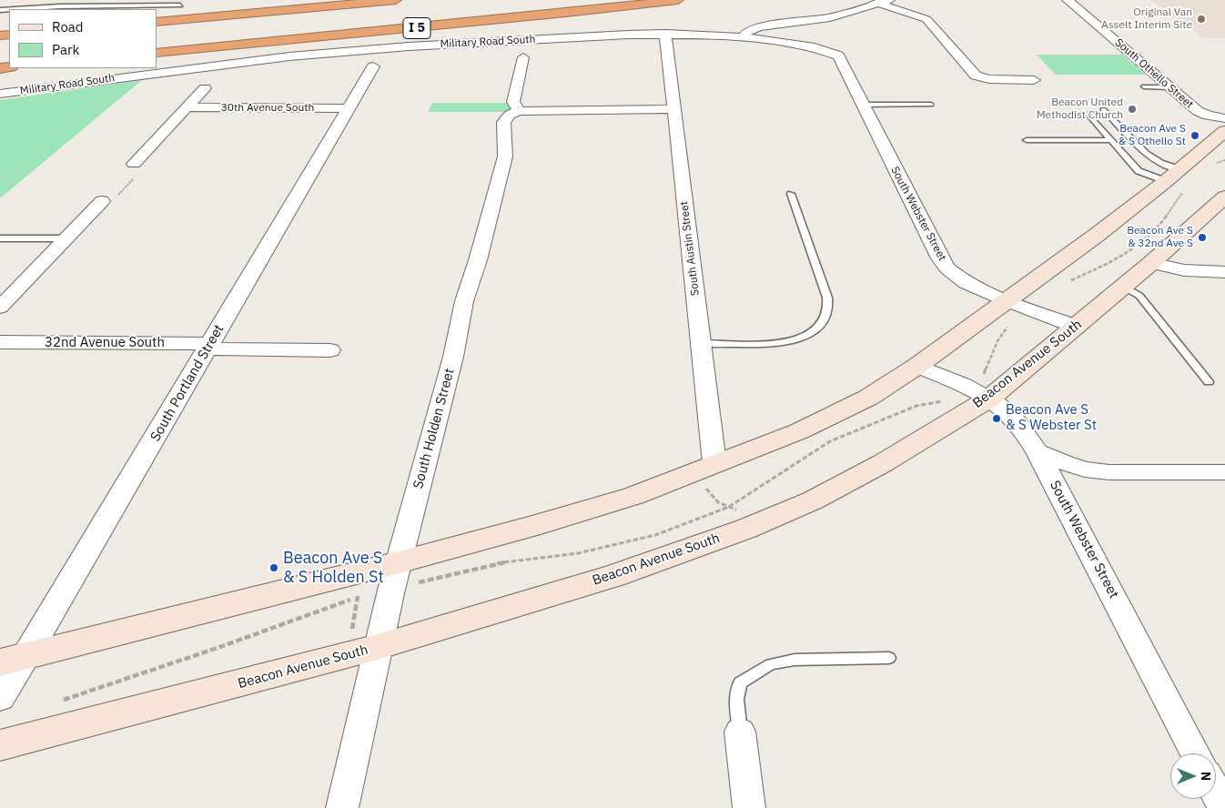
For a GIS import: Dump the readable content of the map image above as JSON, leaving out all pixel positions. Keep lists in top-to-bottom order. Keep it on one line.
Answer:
{"streets":{"highway":["I 5"],"main road":["Beacon Avenue South"],"street":["Military Road South","South Othello Street","30th Avenue South","South Webster Street","South Austin Street","32nd Avenue South","South Portland Street","South Holden Street"]},"crossings":[["Military Road South","South Webster Street"],["Military Road South","South Austin Street"],["30th Avenue South","South Portland Street"],["South Webster Street","Beacon Avenue South"],["32nd Avenue South","South Portland Street"],["Beacon Avenue South","South Holden Street"]],"places":["Original Van Asselt Interim Site","Beacon United Methodist Church","Beacon Ave S & S Othello St","Beacon Ave S & 32nd Ave S","Beacon Ave S & S Webster St","Beacon Ave S & S Holden St"],"legend":["Road","Park"],"north":"right"}
